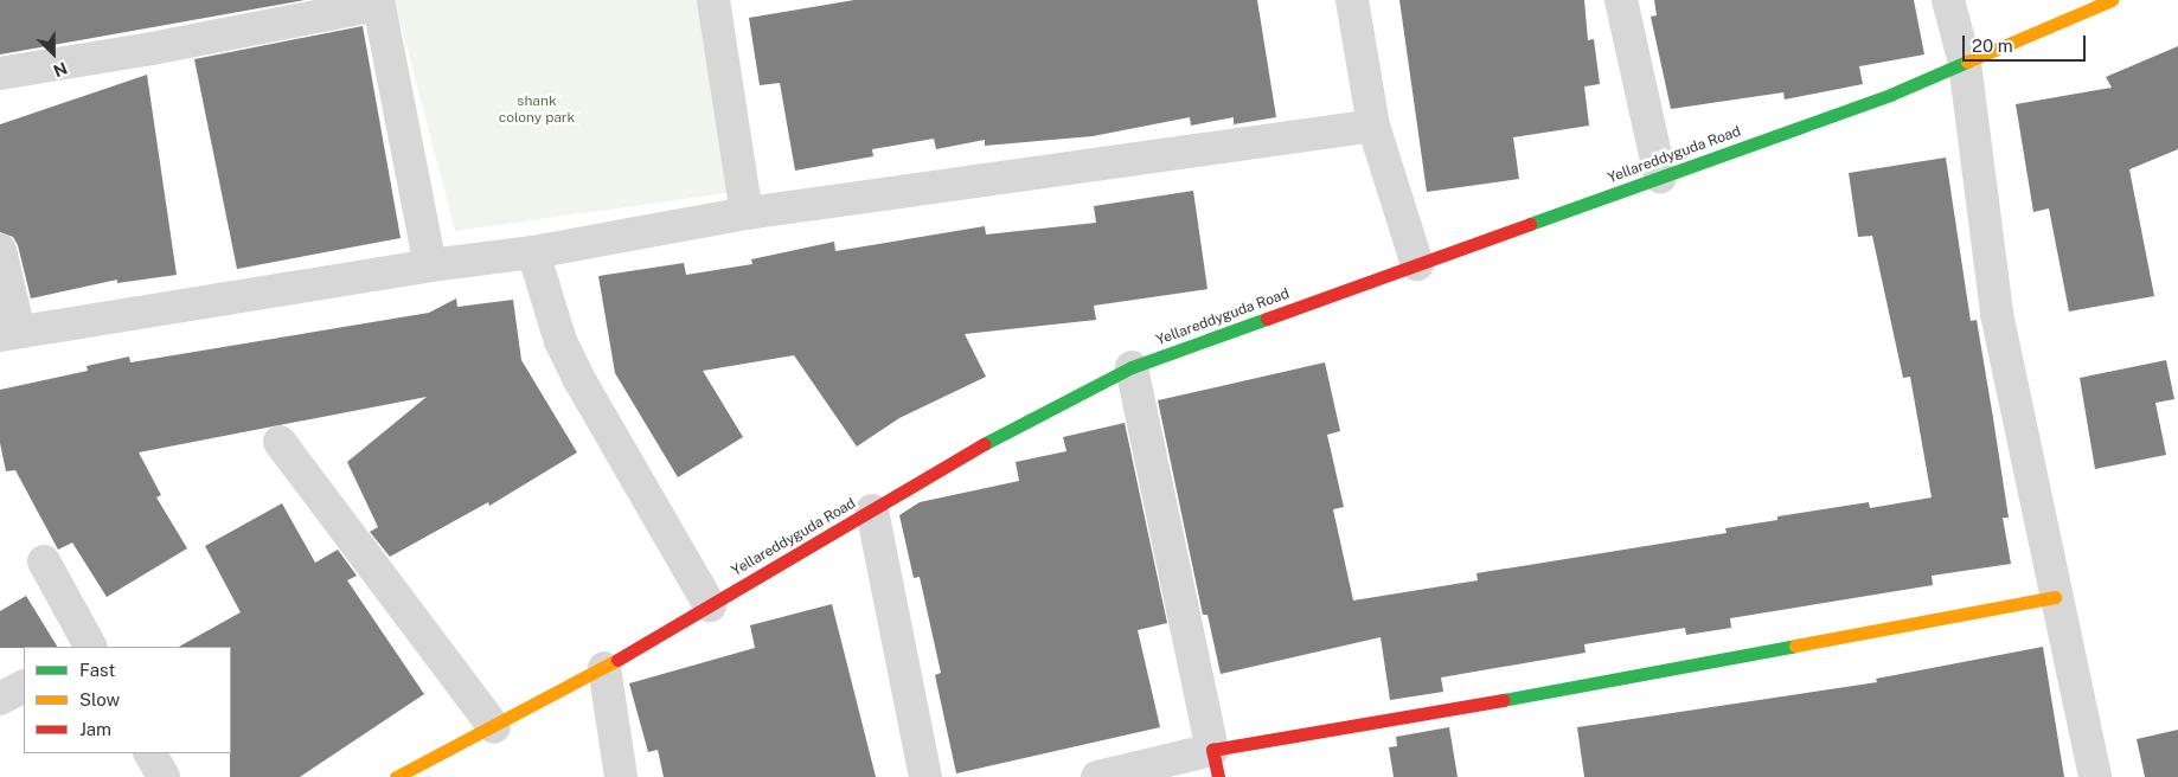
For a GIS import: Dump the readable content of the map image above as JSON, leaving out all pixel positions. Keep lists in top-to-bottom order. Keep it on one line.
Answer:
{"streets":{"street":["Yellareddyguda Road"]},"parks":["shank colony park"],"legend":["Fast","Slow","Jam"],"scale_bar":"20 m","north":"bottom right"}
